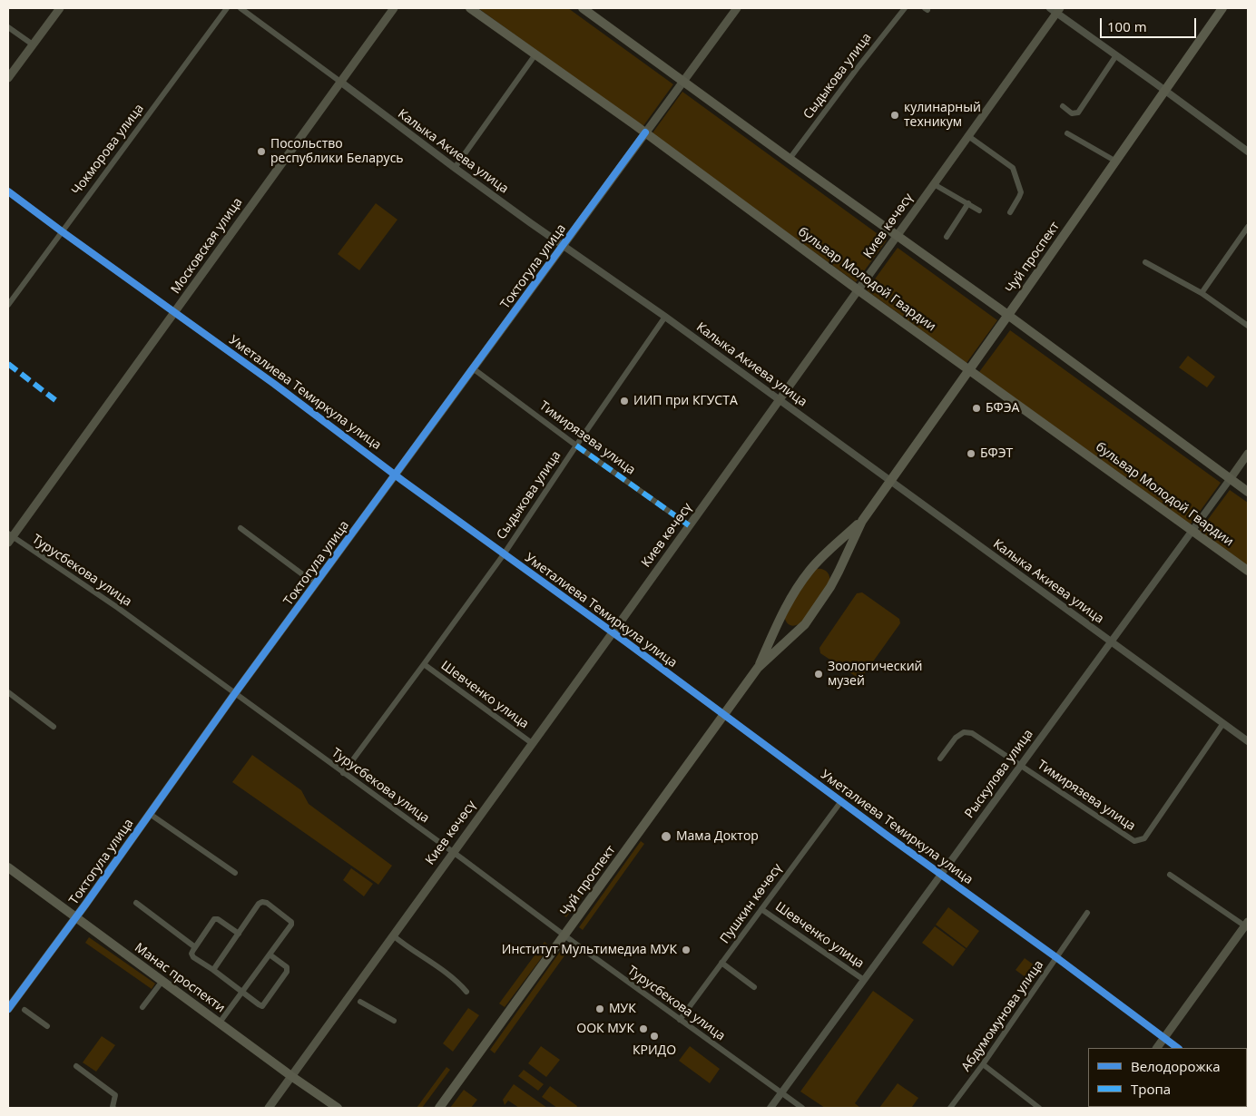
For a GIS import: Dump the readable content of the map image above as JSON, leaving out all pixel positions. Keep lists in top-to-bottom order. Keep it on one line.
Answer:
{"streets":{"main road":["Киев көчөсү","Московская улица","Чуй проспект","Токтогула улица","бульвар Молодой Гвардии","Рыскулова улица","Манас проспекти"],"street":["Сыдыкова улица","Чокморова улица","Калыка Акиева улица","Уметалиева Темиркула улица","Тимирязева улица","Турусбекова улица","Шевченко улица","Пушкин көчөсү","Абдумомунова улица"]},"crossings":[["Сыдыкова улица","Калыка Акиева улица"],["Сыдыкова улица","Уметалиева Темиркула улица"],["Сыдыкова улица","Тимирязева улица"],["Сыдыкова улица","Турусбекова улица"],["Сыдыкова улица","Шевченко улица"],["Чокморова улица","Уметалиева Темиркула улица"],["Калыка Акиева улица","Киев көчөсү"],["Калыка Акиева улица","Московская улица"],["Калыка Акиева улица","Чуй проспект"],["Калыка Акиева улица","Токтогула улица"],["Калыка Акиева улица","Тимирязева улица"],["Калыка Акиева улица","Рыскулова улица"],["Киев көчөсү","бульвар Молодой Гвардии"],["Киев көчөсү","Уметалиева Темиркула улица"],["Киев көчөсү","Тимирязева улица"],["Киев көчөсү","Турусбекова улица"],["Киев көчөсү","Шевченко улица"],["Киев көчөсү","Манас проспекти"],["Московская улица","Уметалиева Темиркула улица"],["Московская улица","Турусбекова улица"],["Чуй проспект","бульвар Молодой Гвардии"],["Чуй проспект","Уметалиева Темиркула улица"],["Чуй проспект","Турусбекова улица"],["Токтогула улица","бульвар Молодой Гвардии"],["Токтогула улица","Уметалиева Темиркула улица"],["Токтогула улица","Тимирязева улица"],["Токтогула улица","Турусбекова улица"],["Токтогула улица","Манас проспекти"],["бульвар Молодой Гвардии","Рыскулова улица"],["Уметалиева Темиркула улица","Рыскулова улица"],["Уметалиева Темиркула улица","Пушкин көчөсү"],["Уметалиева Темиркула улица","Абдумомунова улица"],["Тимирязева улица","Рыскулова улица"],["Турусбекова улица","Рыскулова улица"],["Турусбекова улица","Пушкин көчөсү"],["Шевченко улица","Рыскулова улица"],["Шевченко улица","Пушкин көчөсү"]],"places":["кулинарный техникум","Посольство республики Беларусь","ИИП при КГУСТА","БФЭА","БФЭТ","Зоологический музей","Мама Доктор","Институт Мультимедиа МУК","МУК","ООК МУК","КРИДО"],"legend":["Велодорожка","Тропа"],"scale_bar":"100 m"}
